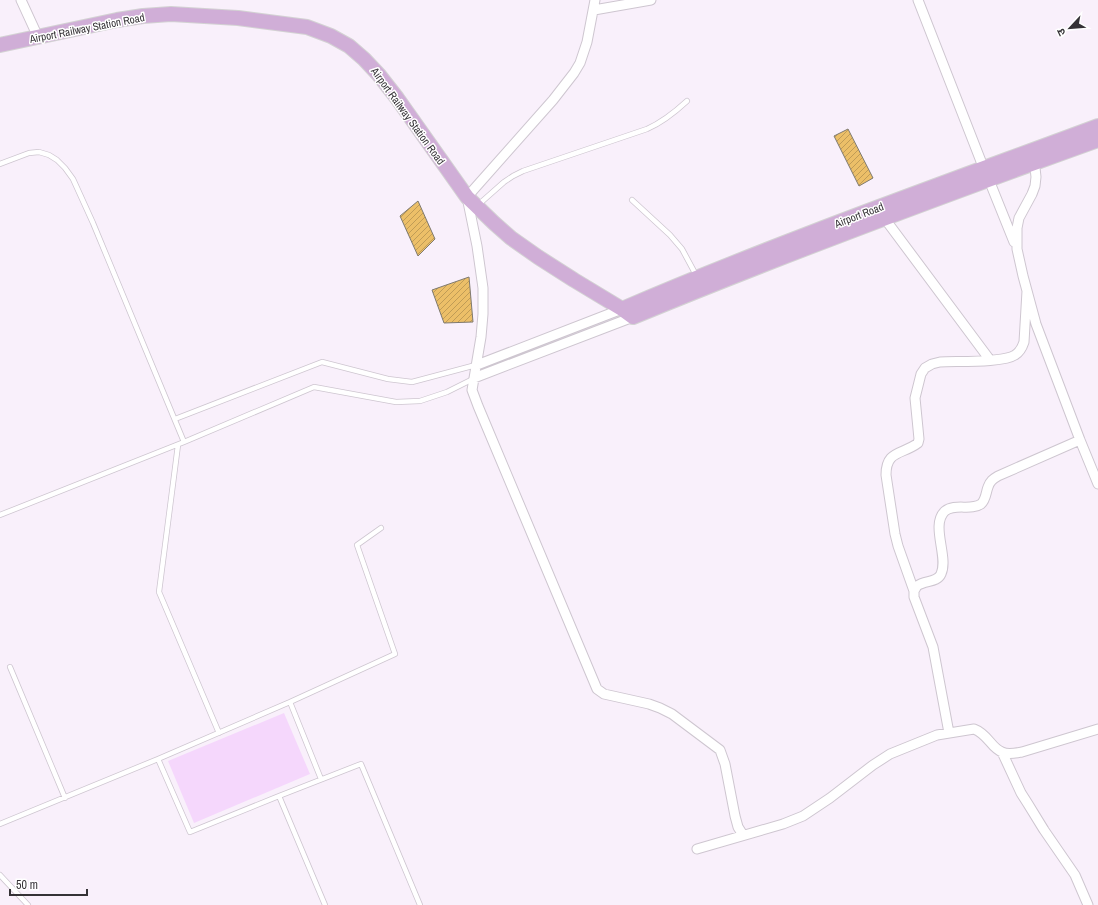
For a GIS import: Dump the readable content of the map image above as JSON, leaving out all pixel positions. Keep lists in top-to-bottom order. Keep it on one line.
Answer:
{"streets":{"main road":["Airport Railway Station Road","Airport Road"]},"crossings":[["Airport Railway Station Road","Airport Road"]],"scale_bar":"50 m","north":"bottom left"}
